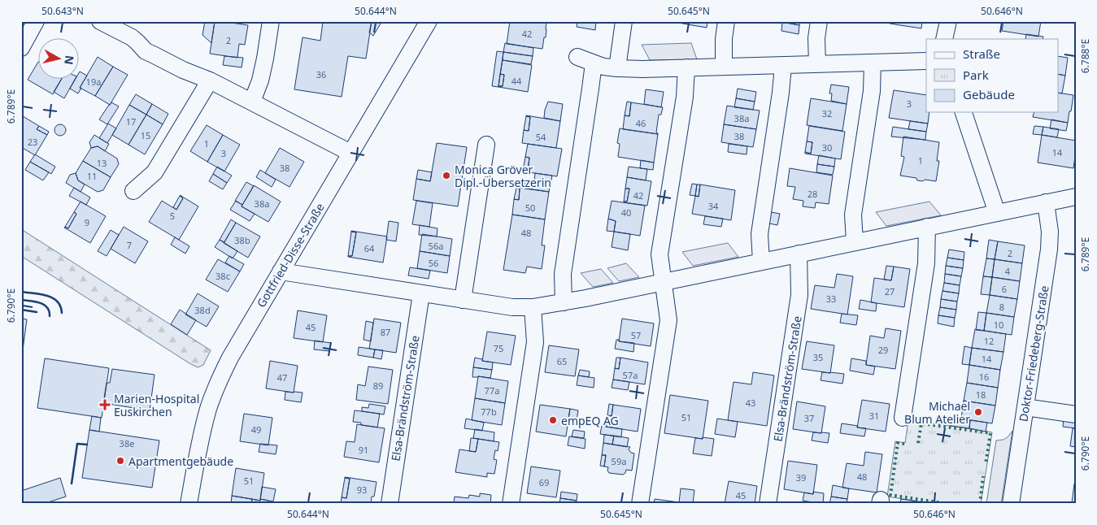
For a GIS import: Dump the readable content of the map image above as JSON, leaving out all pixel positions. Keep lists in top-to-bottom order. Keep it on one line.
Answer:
{"streets":{"street":["Gottfried-Disse-Straße","Doktor-Friedeberg-Straße","Elsa-Brändström-Straße"]},"places":{"other":["Monica Gröver Dipl.-Übersetzerin","Michael Blum Atelier","empEQ AG","Apartmentgebäude"],"health":["Marien-Hospital Euskirchen"]},"house_numbers":["42","2","36","44","19a","3","32","38a","17","46","15","38","54","23","1","30","14","3","1","13","38","11","28","42","38a","34","50","40","5","9","48","38b","7","56a","64","2","56","4","38c","6","27","33","8","38d","10","45","87","57","12","75","29","35","14","65","57a","16","47","89","77a","18","43","77b","31","51","37","49","38e","91","59a","48","39","51","69","93","45"],"legend":["Straße","Park","Gebäude"],"north":"right","coordinates":["50.643°N","50.644°N","50.645°N","50.646°N","6.788°E","6.789°E","6.790°E"]}
